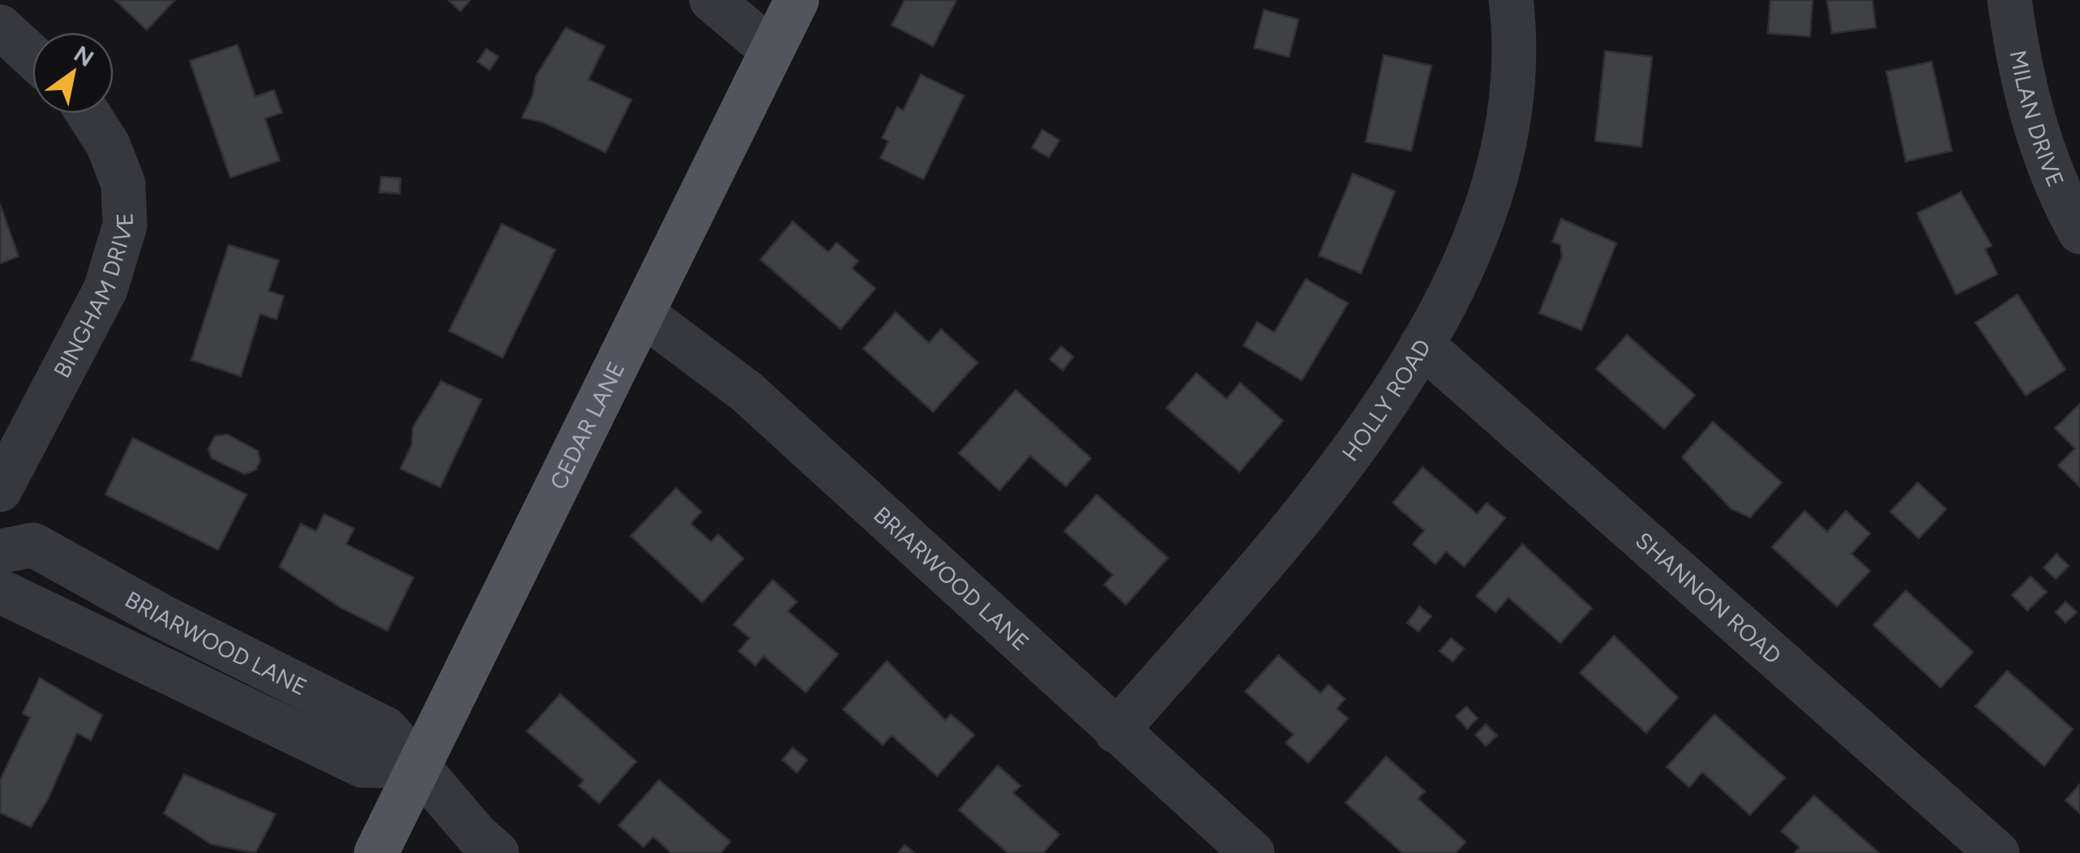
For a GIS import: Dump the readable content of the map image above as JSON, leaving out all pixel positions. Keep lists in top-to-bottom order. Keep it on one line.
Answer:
{"streets":{"main road":["CEDAR LANE"],"street":["MILAN DRIVE","BINGHAM DRIVE","HOLLY ROAD","BRIARWOOD LANE","SHANNON ROAD"]},"crossings":[["HOLLY ROAD","BRIARWOOD LANE"],["HOLLY ROAD","SHANNON ROAD"],["CEDAR LANE","BRIARWOOD LANE"]],"north":"top right"}
